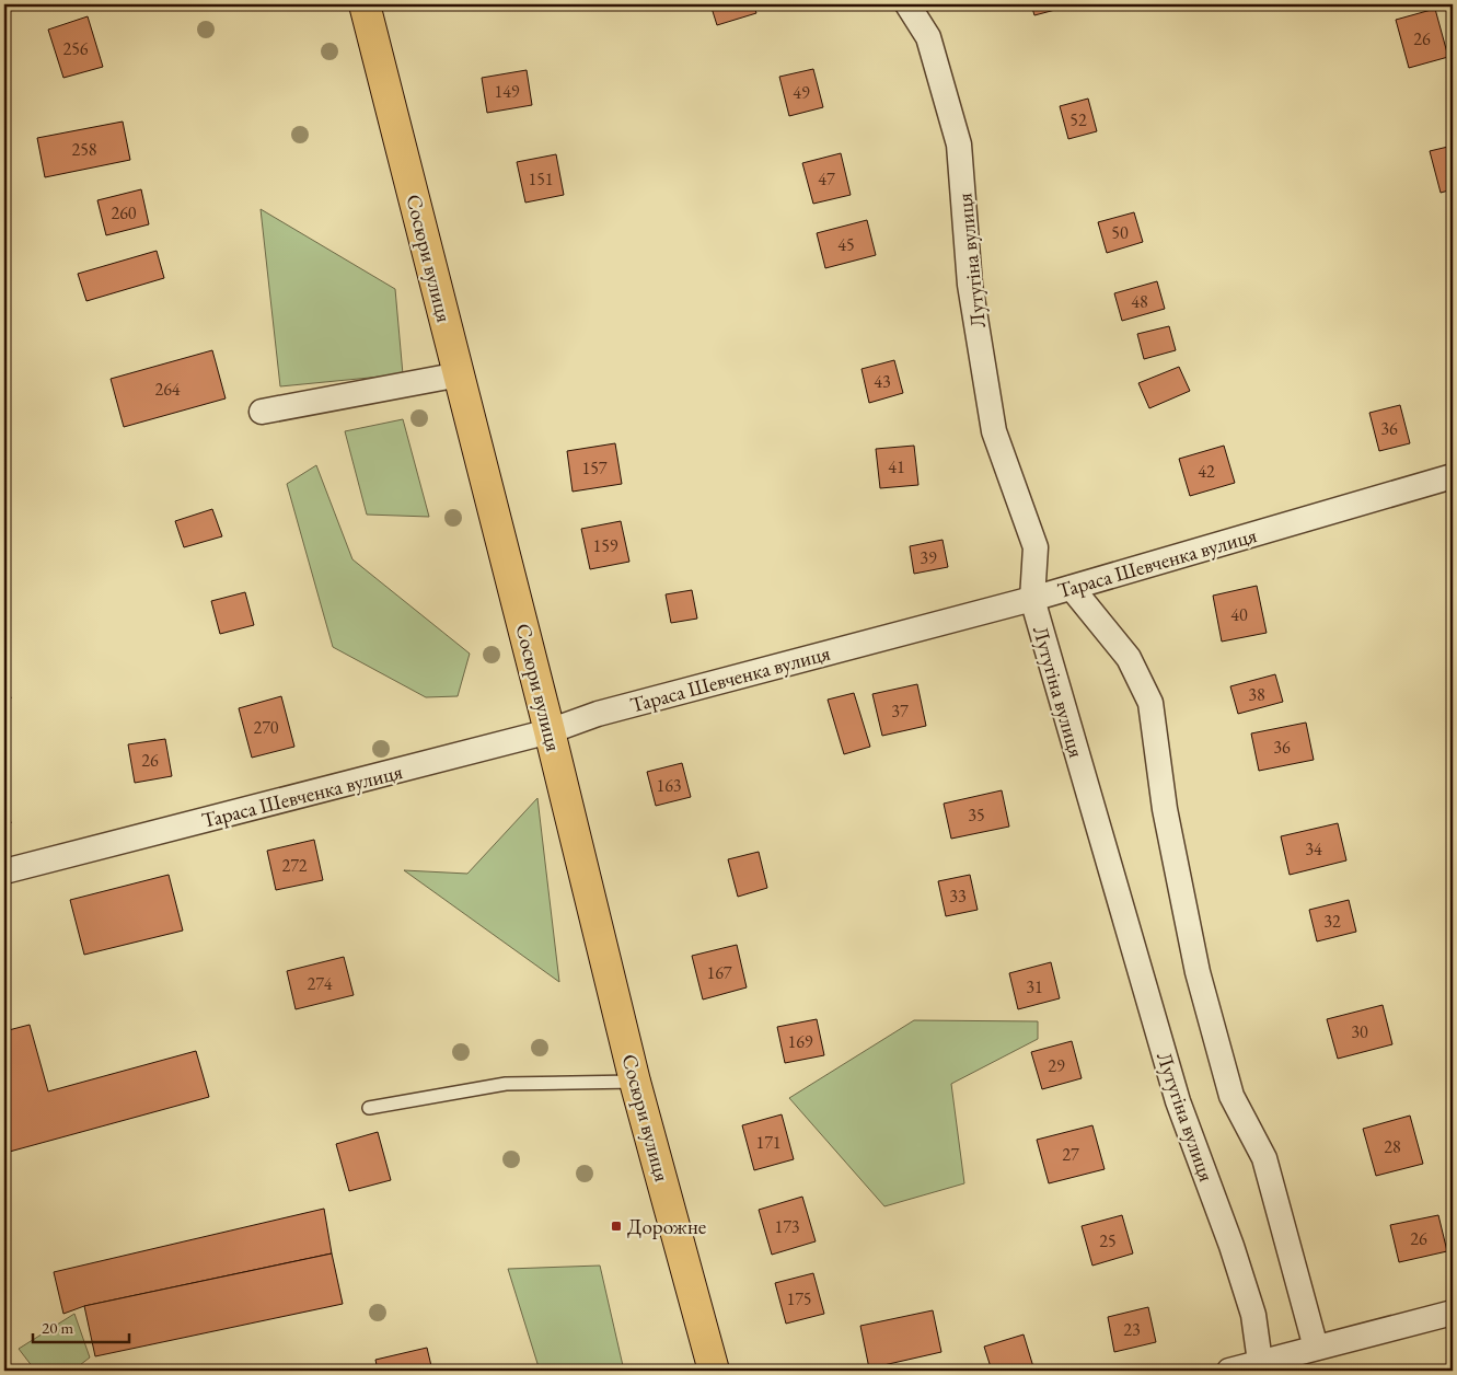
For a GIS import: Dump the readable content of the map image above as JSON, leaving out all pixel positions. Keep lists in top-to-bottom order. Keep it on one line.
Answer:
{"streets":{"main road":["Сосюри вулиця"],"street":["Лутугіна вулиця","Тараса Шевченка вулиця"]},"crossings":[["Сосюри вулиця","Тараса Шевченка вулиця"],["Лутугіна вулиця","Тараса Шевченка вулиця"]],"places":{"transit":["Дорожне"]},"house_numbers":["26","256","149","49","52","258","151","47","260","50","45","48","43","264","36","41","157","42","159","39","40","38","37","270","36","26","163","35","34","272","33","32","167","274","31","30","169","29","171","28","27","173","26","25","175","23"],"scale_bar":"20 m"}
